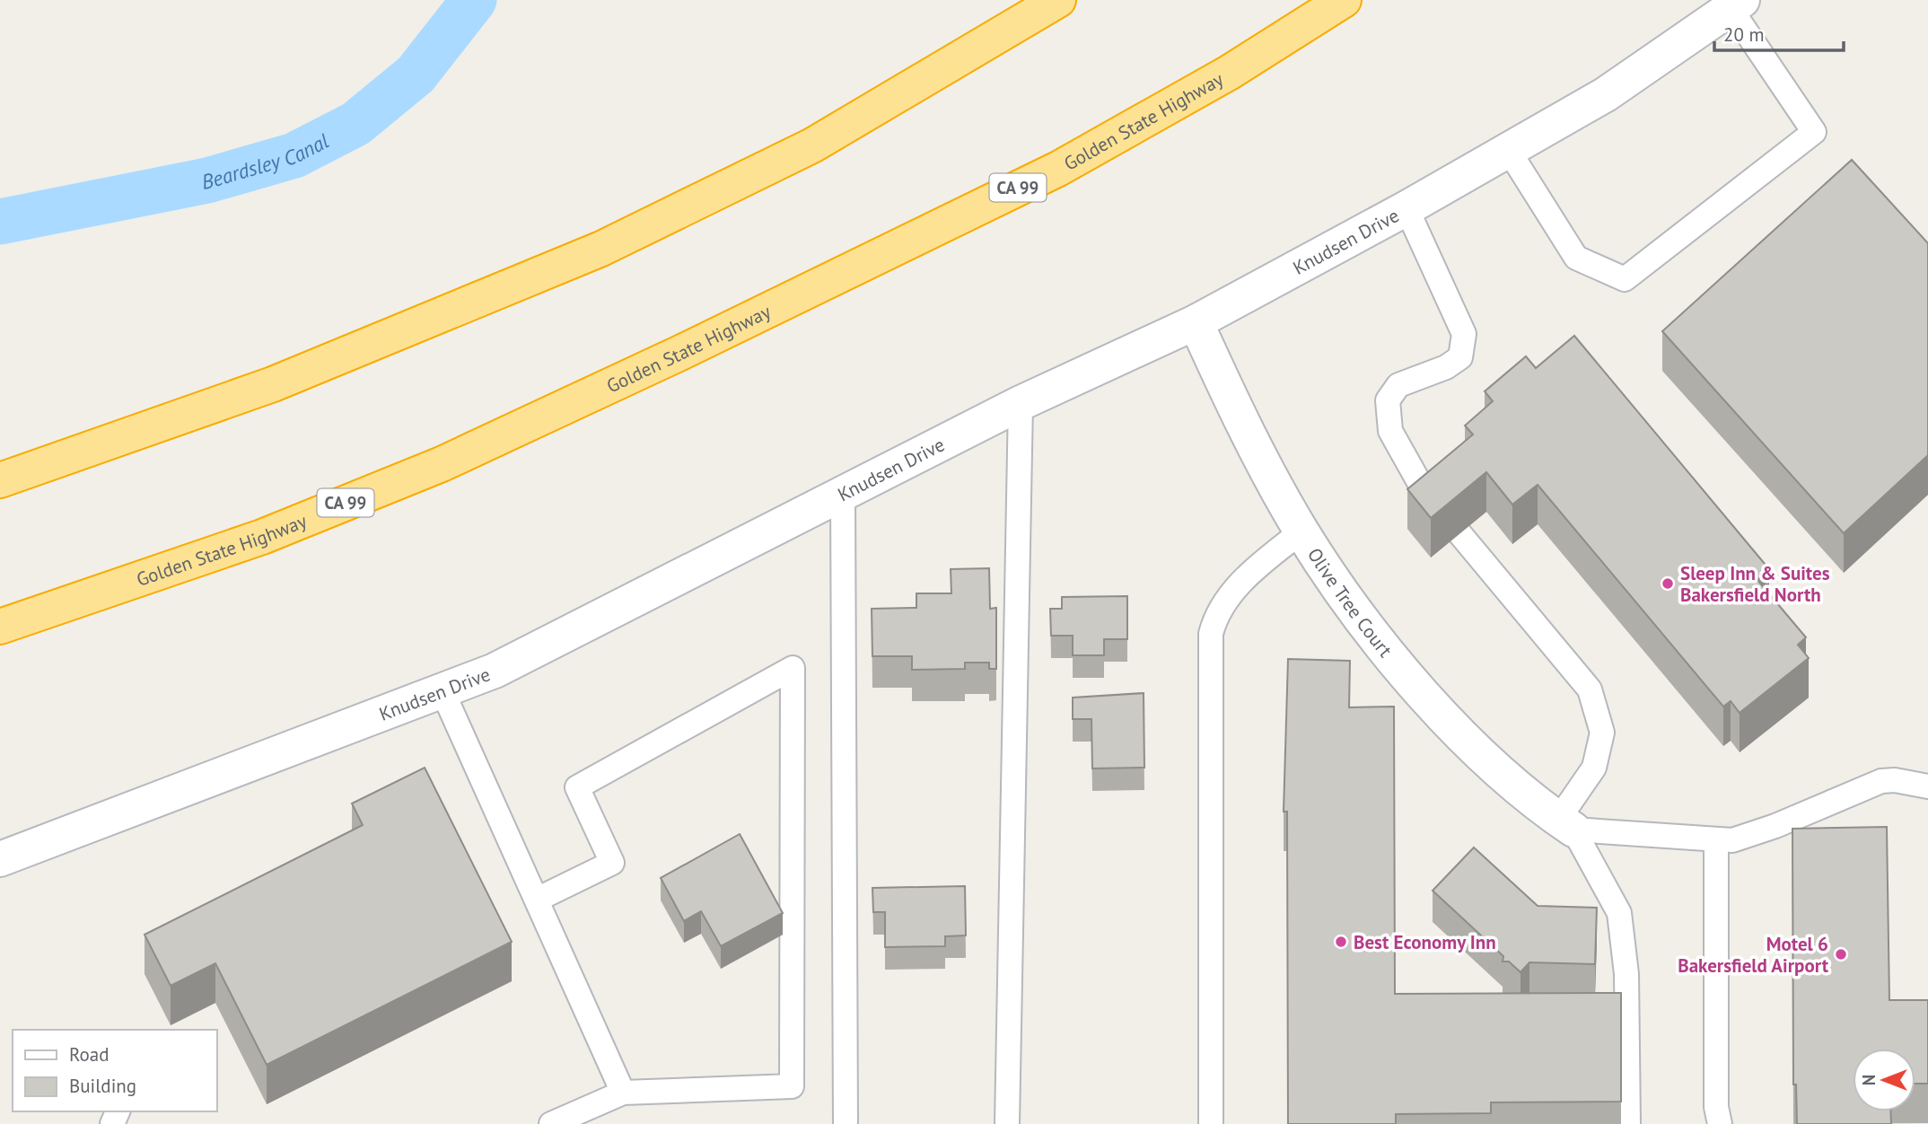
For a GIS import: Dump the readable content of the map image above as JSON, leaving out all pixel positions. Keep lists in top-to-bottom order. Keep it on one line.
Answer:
{"streets":{"highway":["Golden State Highway","CA 99"],"street":["Knudsen Drive","Olive Tree Court"]},"crossings":[["Knudsen Drive","Olive Tree Court"]],"water":["Beardsley Canal"],"places":["Sleep Inn & Suites Bakersfield North","Best Economy Inn","Motel 6 Bakersfield Airport"],"legend":["Road","Building"],"scale_bar":"20 m","north":"left"}
